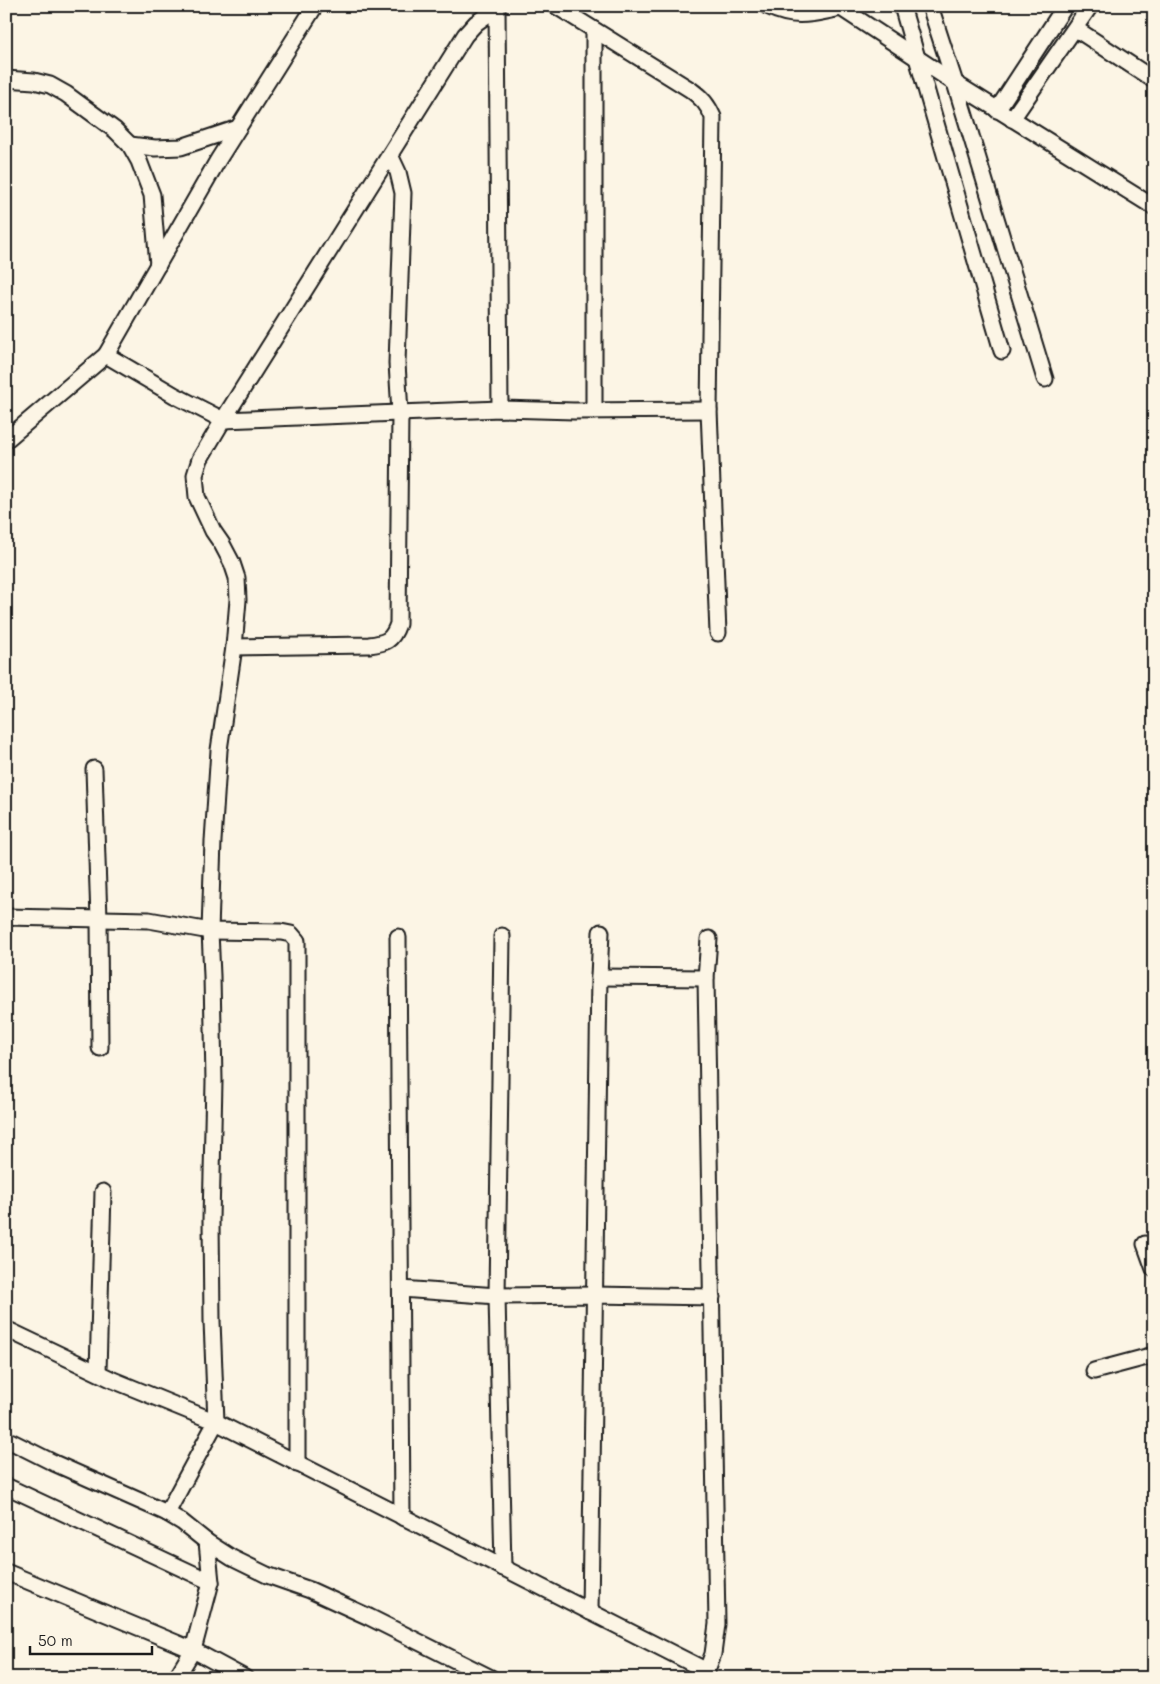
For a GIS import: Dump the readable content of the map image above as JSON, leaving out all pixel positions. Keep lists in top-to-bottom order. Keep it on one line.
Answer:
{"scale_bar":"50 m"}
